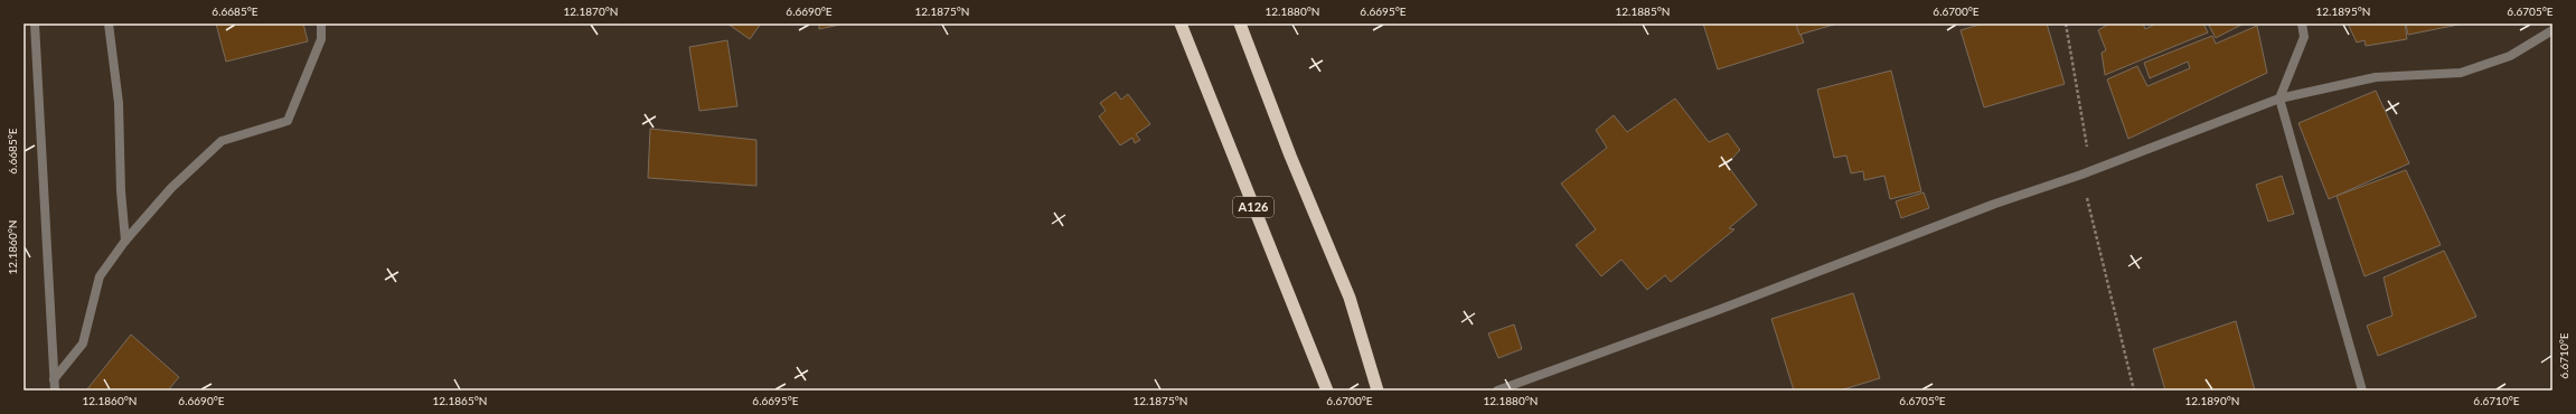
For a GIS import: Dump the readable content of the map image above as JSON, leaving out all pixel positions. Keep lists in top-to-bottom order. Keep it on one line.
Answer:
{"streets":{"highway":["A126"]},"coordinates":["6.6685°E","12.1870°N","6.6690°E","12.1875°N","12.1880°N","6.6695°E","12.1885°N","6.6700°E","12.1895°N","6.6705°E","12.1860°N","6.6710°E","12.1865°N","12.1890°N"]}
